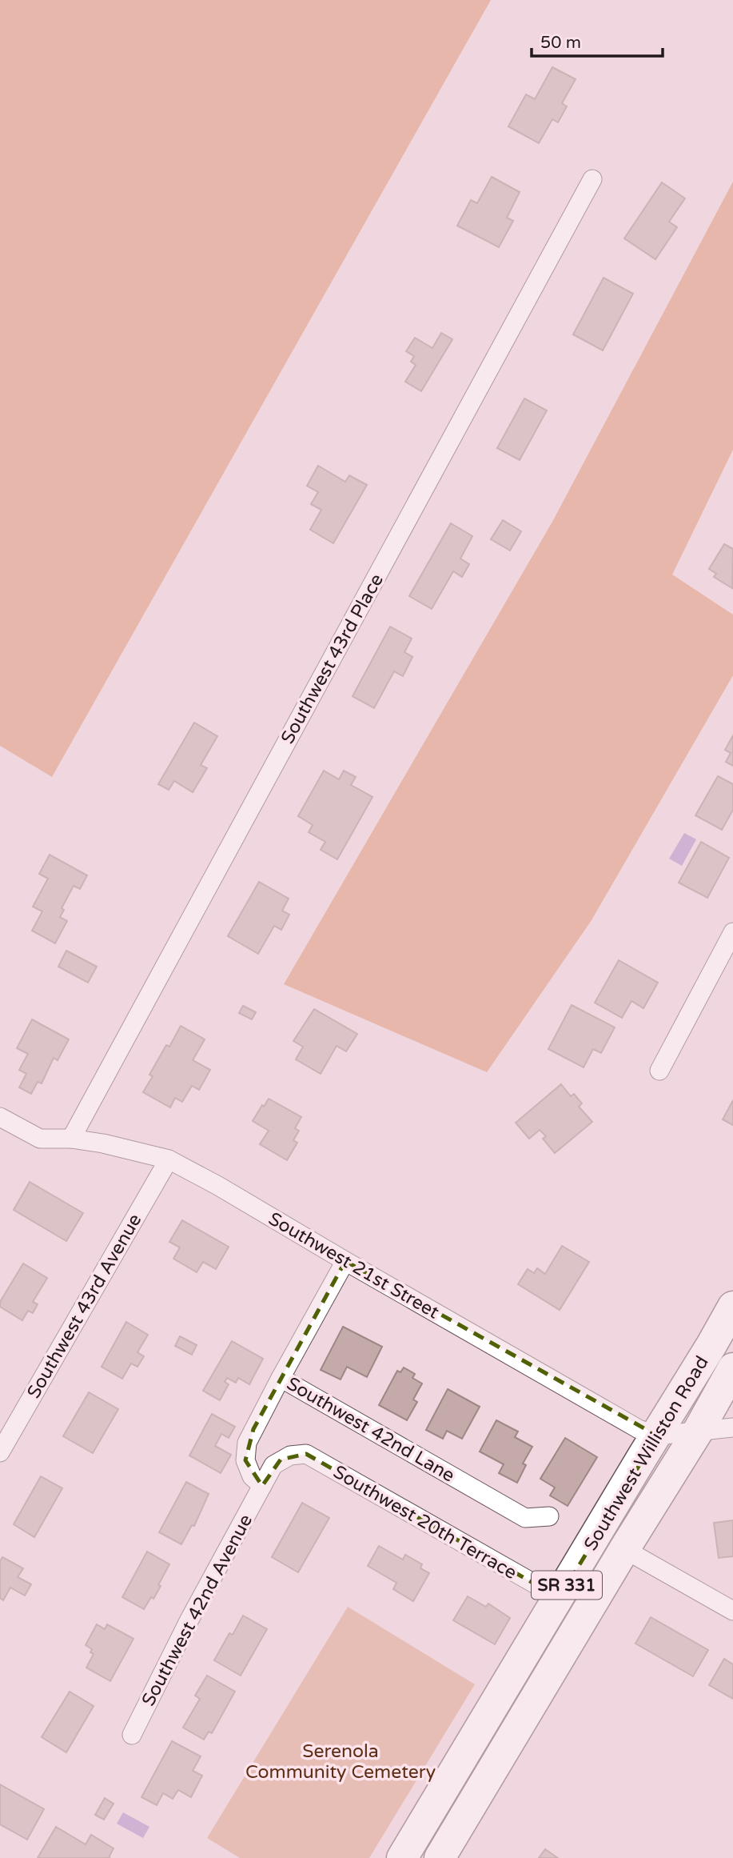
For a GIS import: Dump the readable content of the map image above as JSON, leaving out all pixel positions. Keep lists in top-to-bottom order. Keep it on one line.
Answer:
{"streets":{"highway":["Southwest Williston Road","SR 331"],"street":["Southwest 43rd Place","Southwest 21st Street","Southwest 43rd Avenue","Southwest 42nd Lane","Southwest 20th Terrace","Southwest 42nd Avenue"]},"crossings":[["Southwest 43rd Place","Southwest 21st Street"],["Southwest 21st Street","Southwest 43rd Avenue"],["Southwest 21st Street","Southwest 42nd Lane"],["Southwest 21st Street","Southwest Williston Road"],["Southwest Williston Road","Southwest 20th Terrace"],["Southwest 20th Terrace","Southwest 42nd Avenue"]],"parks":["Serenola Community Cemetery"],"scale_bar":"50 m"}
